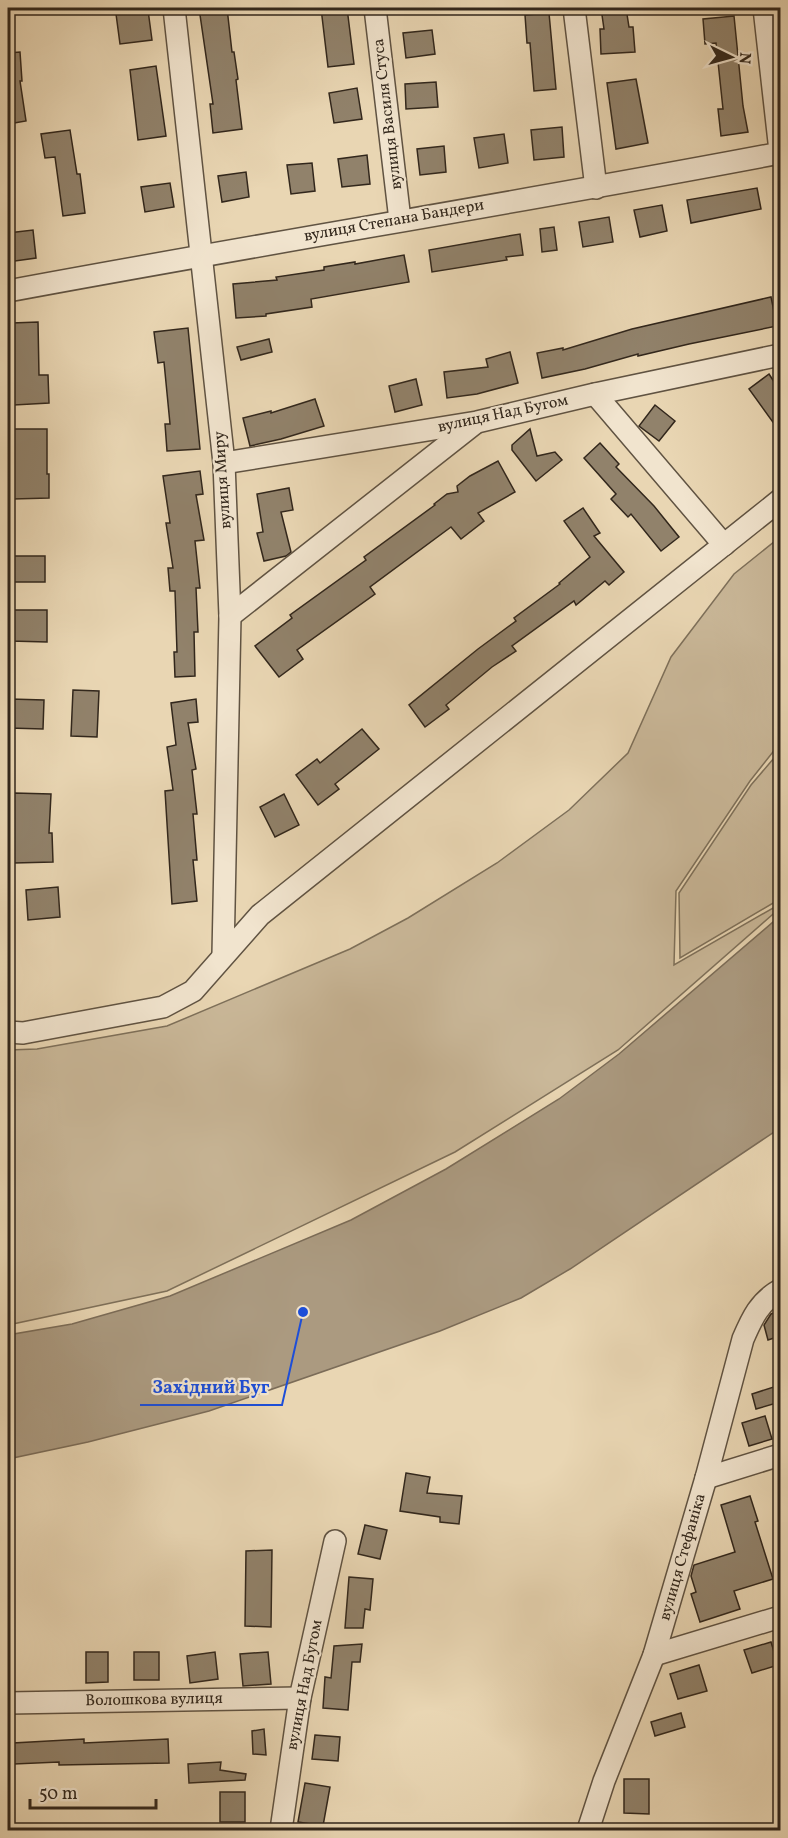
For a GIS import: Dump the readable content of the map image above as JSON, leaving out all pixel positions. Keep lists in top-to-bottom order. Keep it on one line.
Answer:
{"streets":{"street":["вулиця Василя Стуса","вулиця Степана Бандери","вулиця Над Бугом","вулиця Миру","вулиця Стефаніка","Волошкова вулиця"]},"crossings":[["вулиця Василя Стуса","вулиця Степана Бандери"],["вулиця Степана Бандери","вулиця Миру"],["вулиця Над Бугом","вулиця Миру"],["вулиця Над Бугом","Волошкова вулиця"]],"places":["Західний Буг"],"scale_bar":"50 m","north":"right"}
